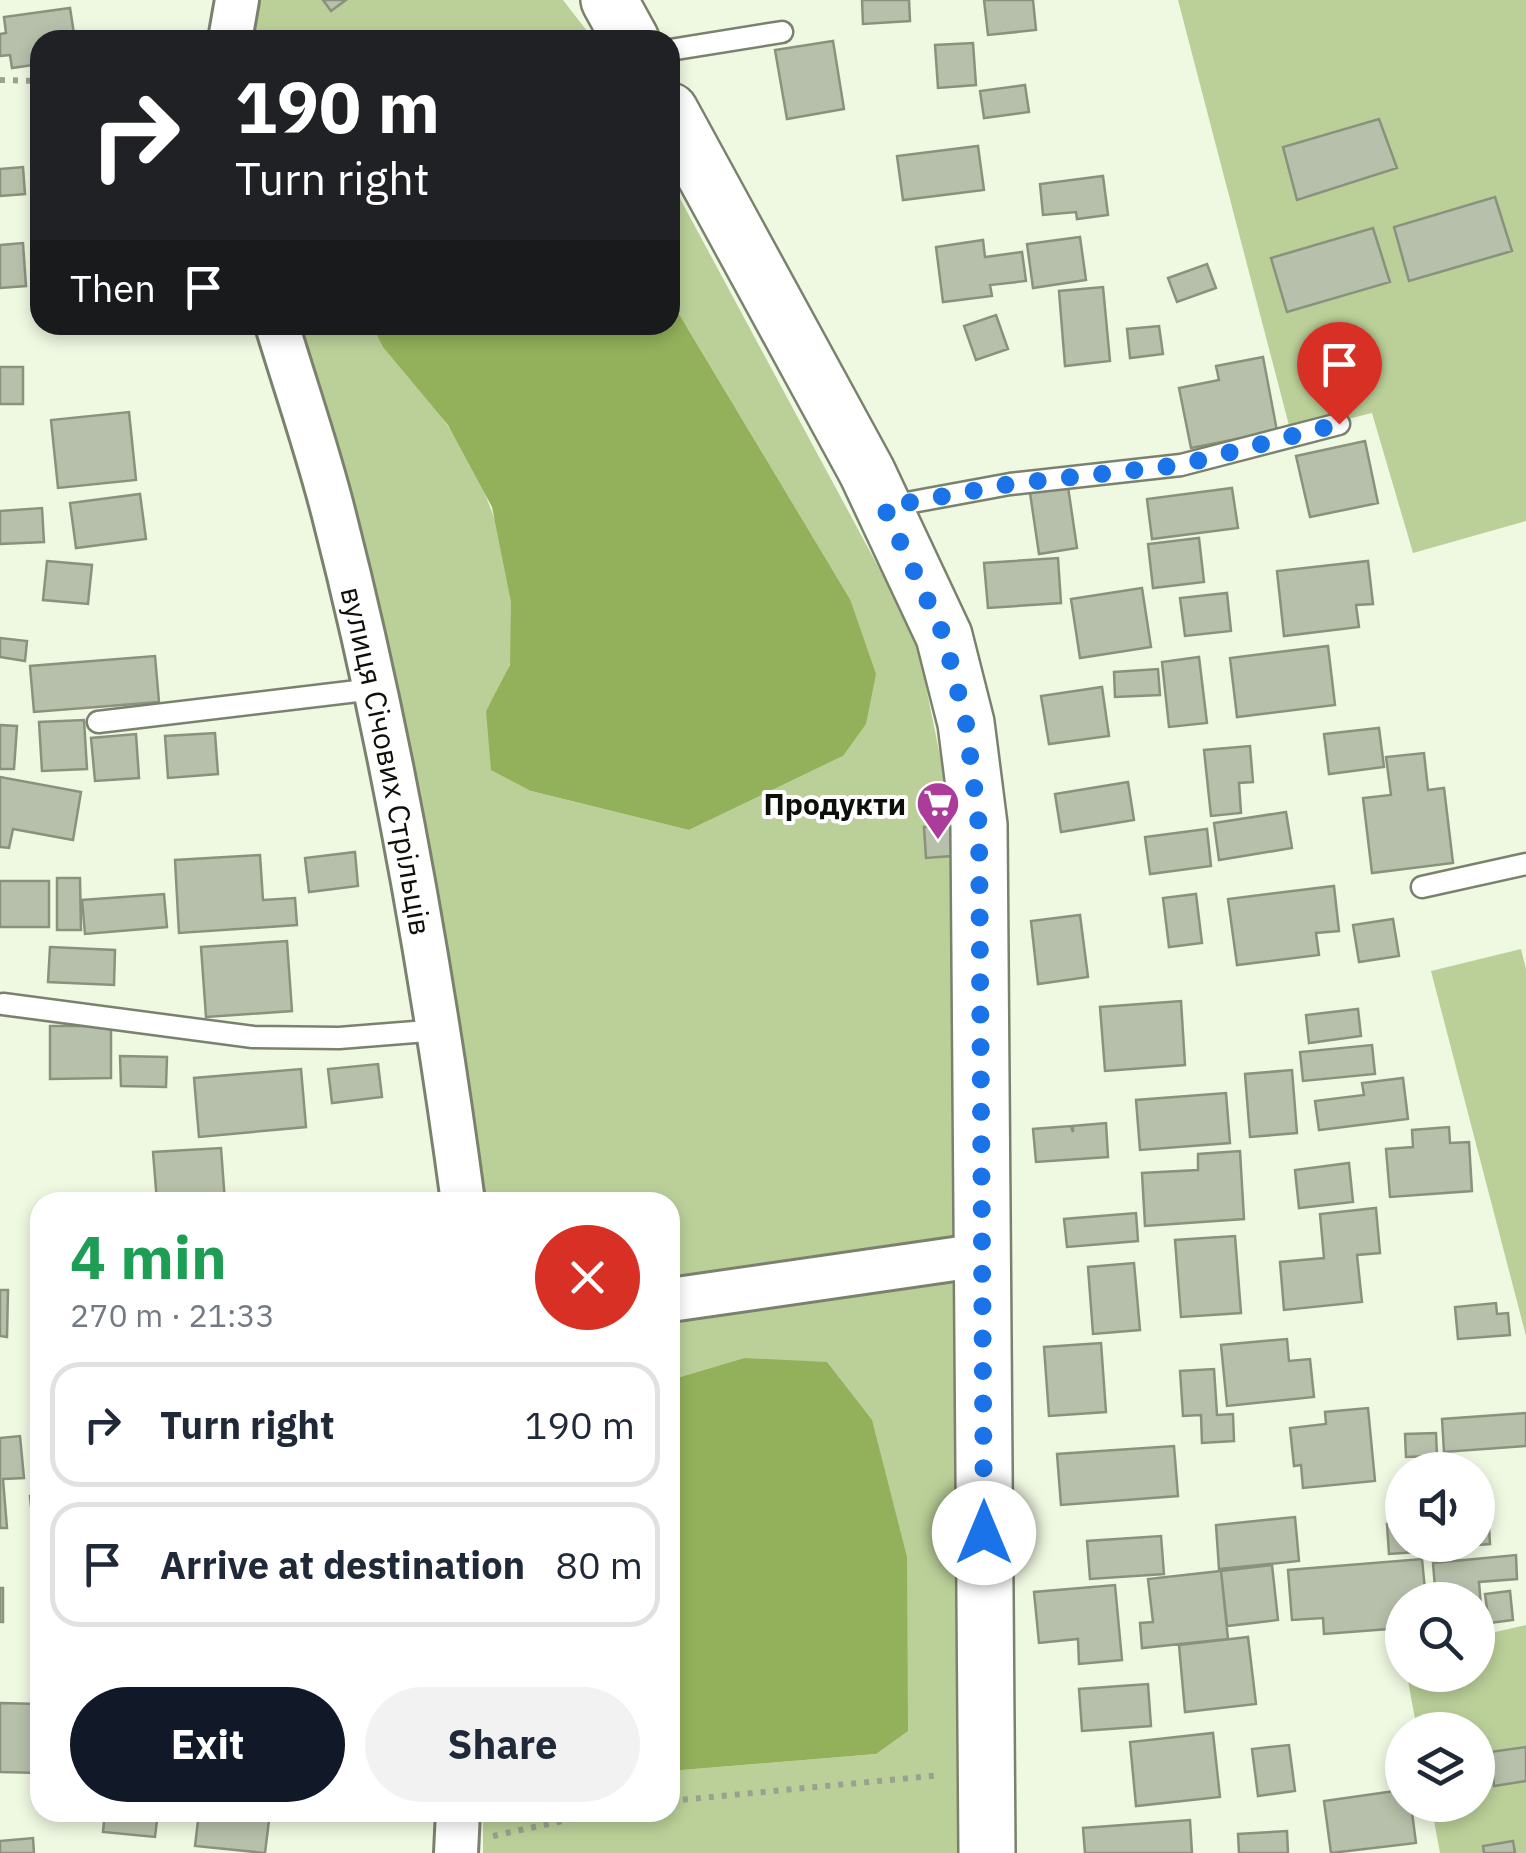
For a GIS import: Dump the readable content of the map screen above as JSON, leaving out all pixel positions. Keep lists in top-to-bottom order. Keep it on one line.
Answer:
{"streets":{"street":["вулиця Січових Стрільців"]},"places":{"supermarket":["Продукти"]},"page":{"turn":["190 m","Turn right"],"then":"Then","heading":["4 min","270 m · 21:33"],"list":[{"name":"Turn right","value":"190 m"},{"name":"Arrive at destination","value":"80 m"}],"buttons":["Exit","Share"]}}
